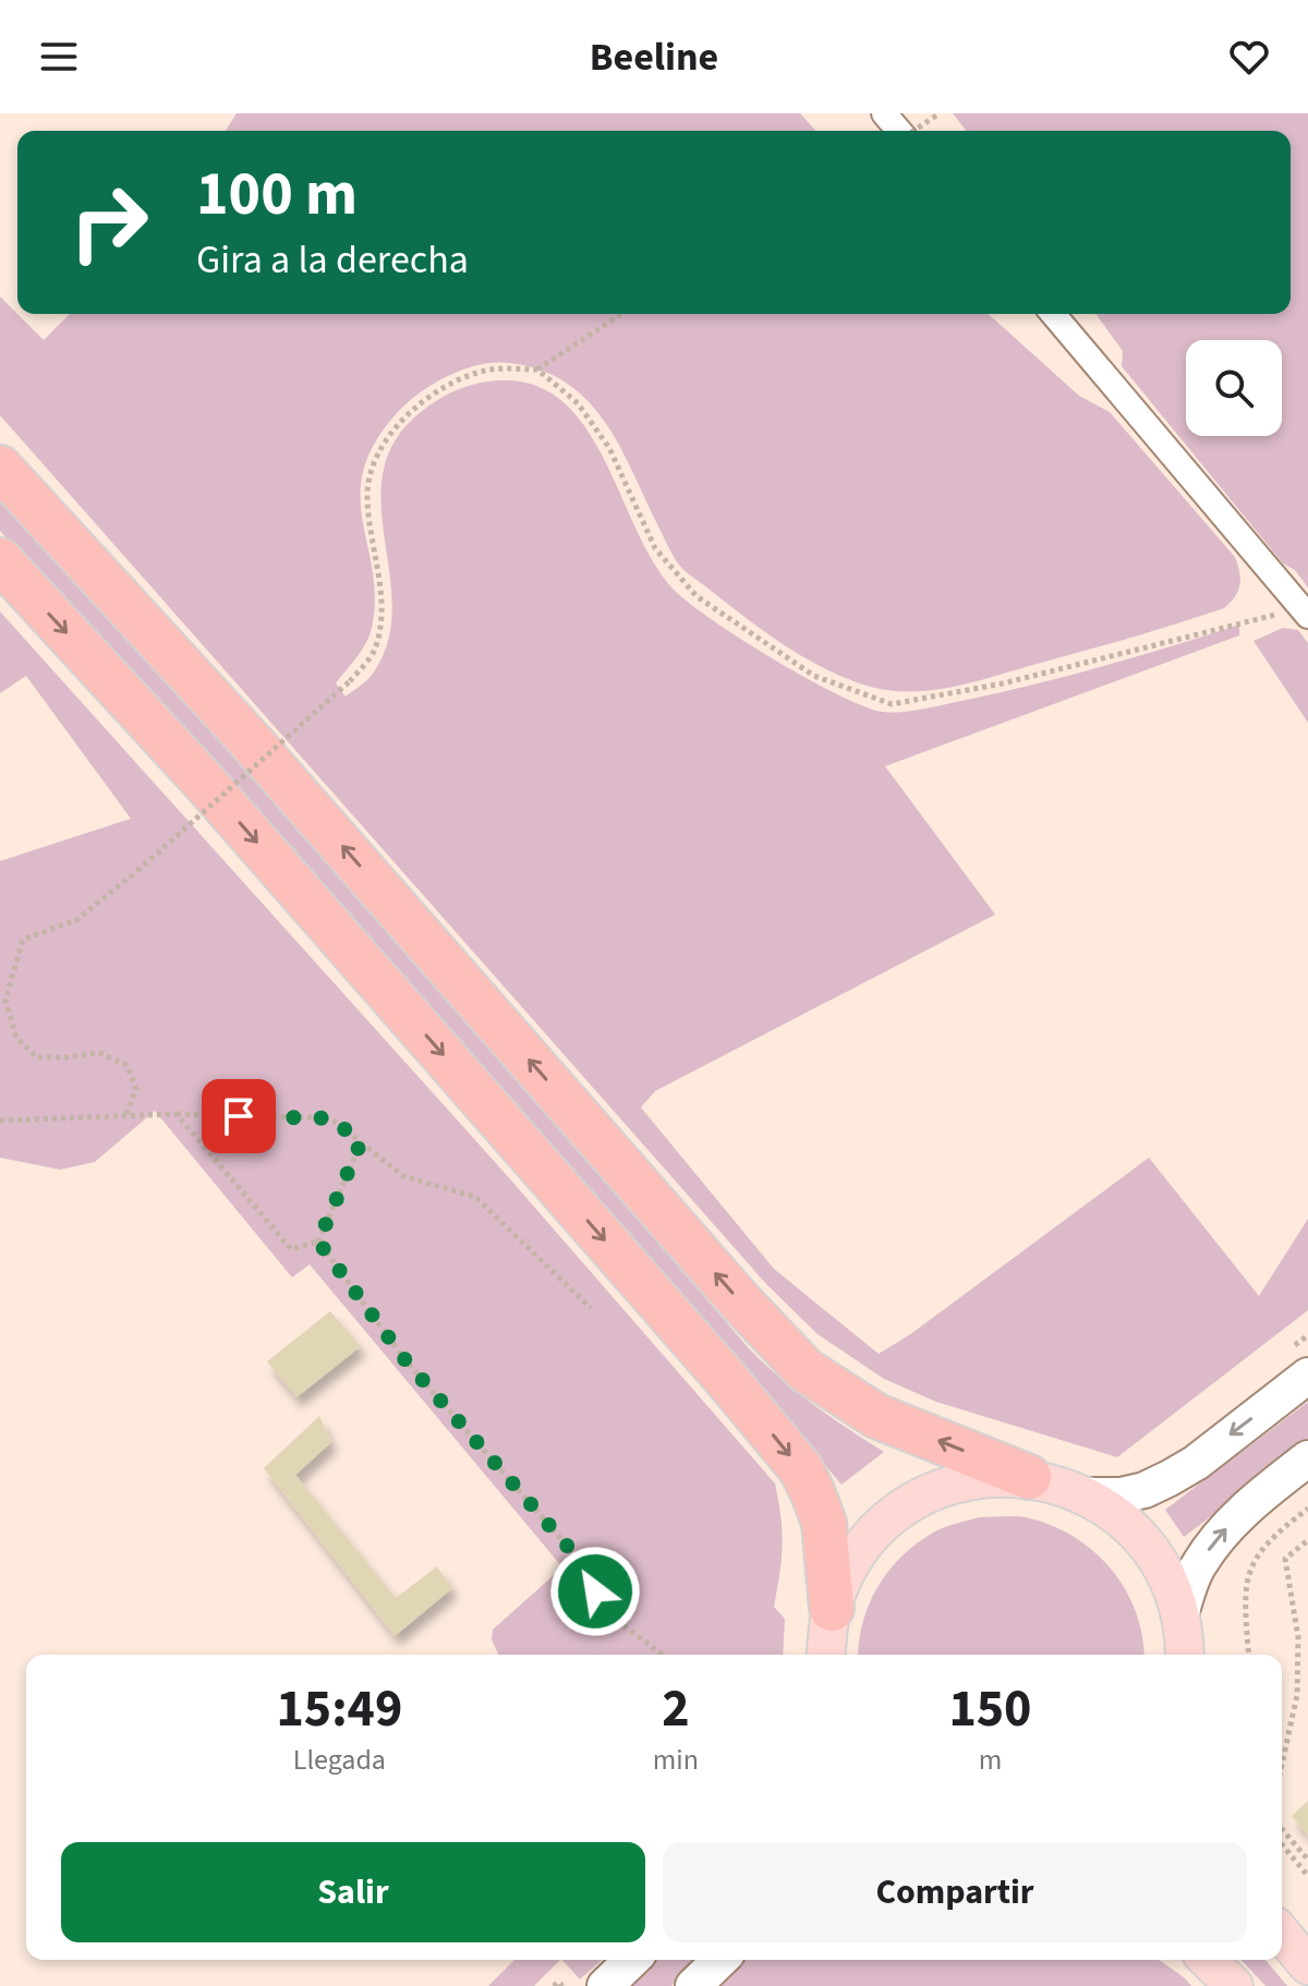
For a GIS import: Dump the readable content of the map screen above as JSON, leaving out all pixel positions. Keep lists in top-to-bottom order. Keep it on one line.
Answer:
{"page":{"header":"Beeline","turn":["100 m","Gira a la derecha"],"eta":["15:49","Llegada","2","min","150","m"],"buttons":["Salir","Compartir"]}}
